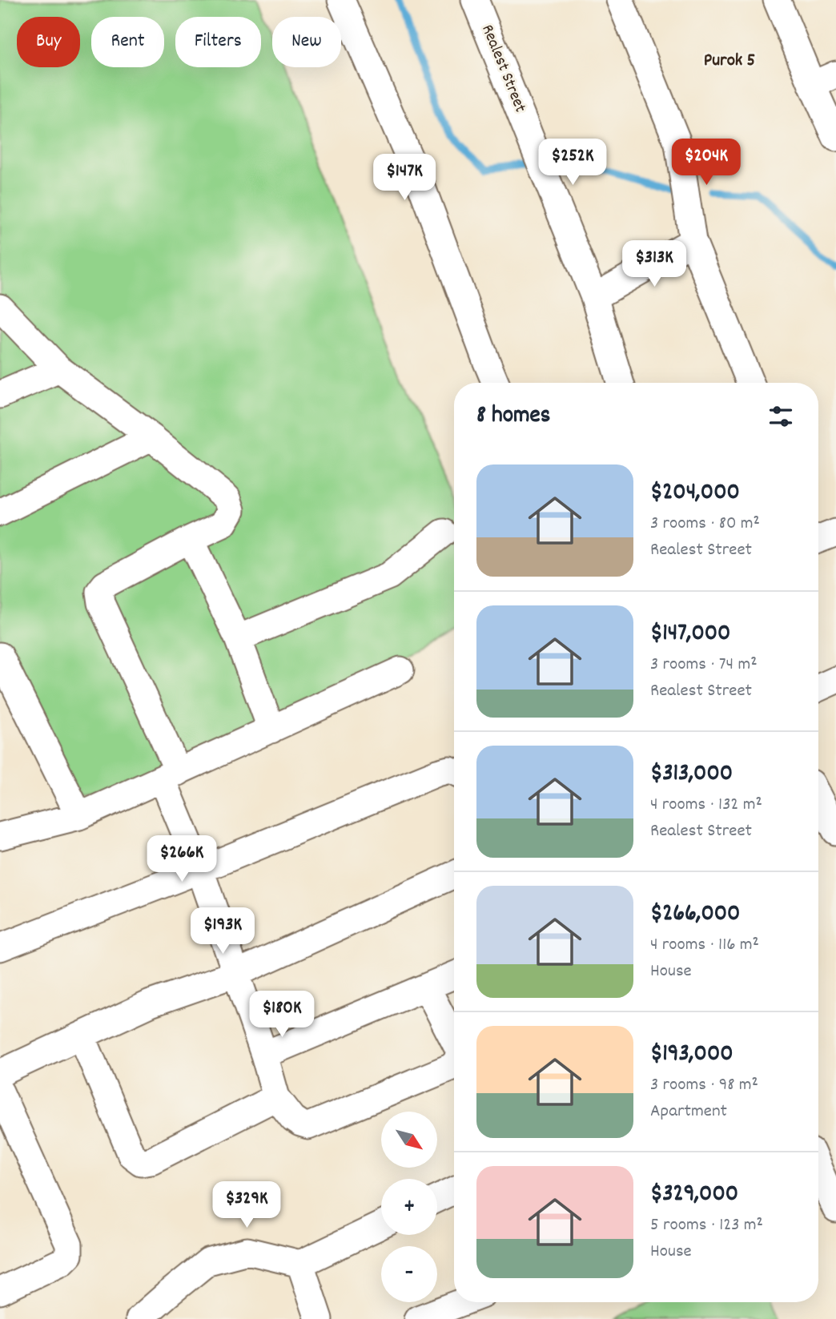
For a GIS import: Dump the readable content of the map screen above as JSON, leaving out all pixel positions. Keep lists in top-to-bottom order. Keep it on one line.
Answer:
{"streets":{"street":["Realest Street"]},"districts":["Purok 5"],"north":"bottom right","page":{"chip":["Buy","Rent","Filters","New"],"price":["$252K","$204K","$147K","$313K","$266K","$193K","$180K","$329K"],"heading":"8 homes","list":[{"name":"$204,000","note":"3 rooms · 80 m² · Realest Street"},{"name":"$147,000","note":"3 rooms · 74 m² · Realest Street"},{"name":"$313,000","note":"4 rooms · 132 m² · Realest Street"},{"name":"$266,000","note":"4 rooms · 116 m² · House"},{"name":"$193,000","note":"3 rooms · 98 m² · Apartment"},{"name":"$329,000","note":"5 rooms · 123 m² · House"}],"map_buttons":["+","−"]}}
